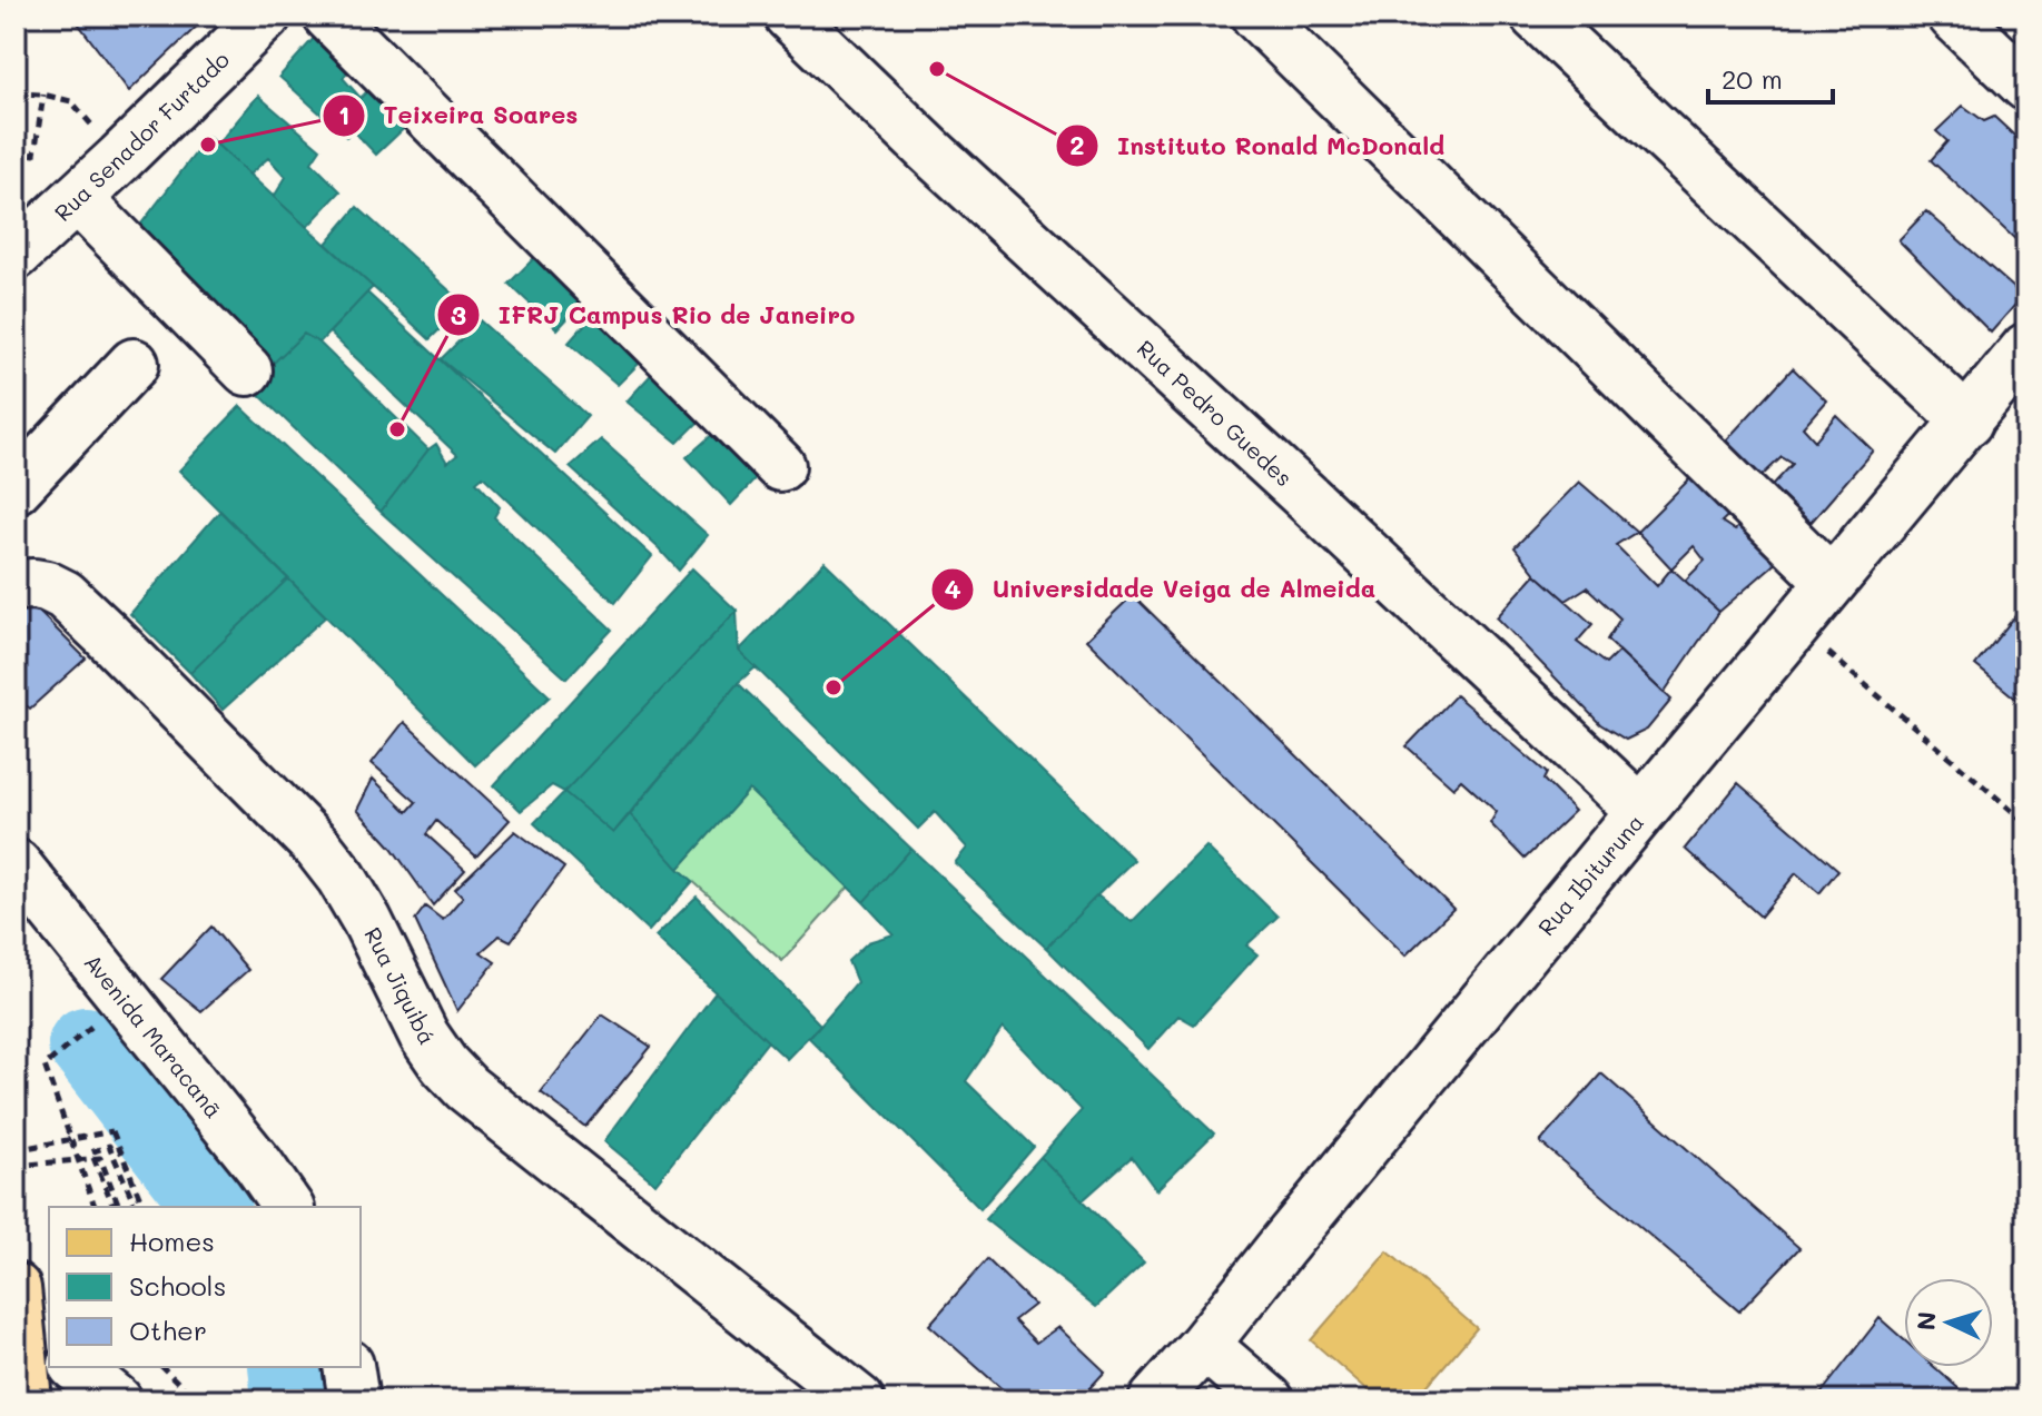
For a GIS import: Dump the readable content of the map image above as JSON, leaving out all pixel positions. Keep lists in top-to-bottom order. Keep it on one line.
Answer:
{"streets":{"street":["Rua Senador Furtado","Rua Pedro Guedes","Rua Ibituruna","Rua Jiquibá","Avenida Maracanã"]},"crossings":[["Rua Pedro Guedes","Rua Ibituruna"]],"places":["Instituto Ronald McDonald","Teixeira Soares","IFRJ Campus Rio de Janeiro","Universidade Veiga de Almeida"],"legend":["Homes","Schools","Other"],"scale_bar":"20 m","north":"left"}
